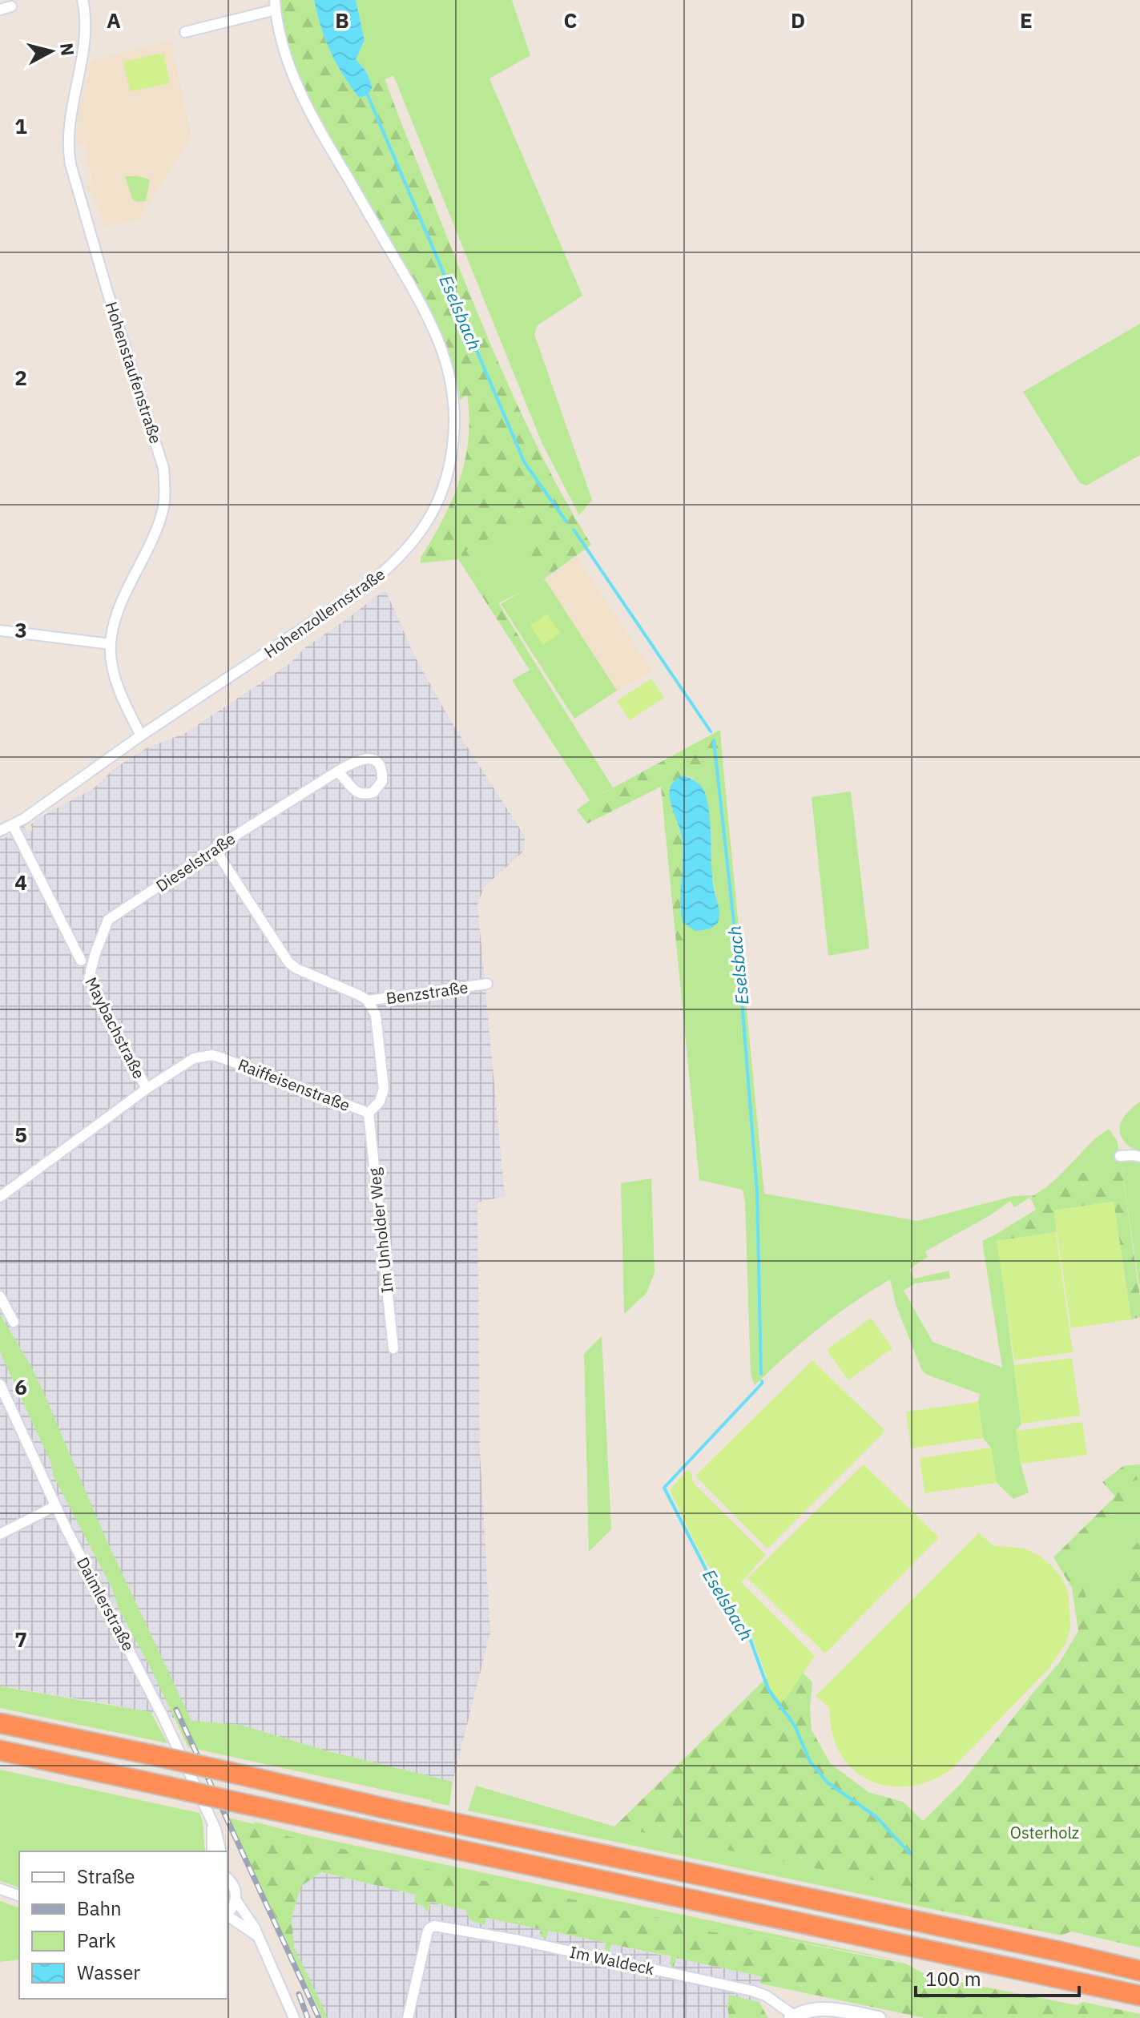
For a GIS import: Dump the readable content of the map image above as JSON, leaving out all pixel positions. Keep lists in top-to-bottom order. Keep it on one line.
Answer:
{"streets":{"street":["Hohenstaufenstraße","Hohenzollernstraße","Dieselstraße","Benzstraße","Maybachstraße","Raiffeisenstraße","Im Unholder Weg","Daimlerstraße","Im Waldeck"]},"crossings":[["Hohenstaufenstraße","Hohenzollernstraße"],["Hohenzollernstraße","Maybachstraße"],["Dieselstraße","Maybachstraße"],["Benzstraße","Raiffeisenstraße"],["Maybachstraße","Raiffeisenstraße"],["Raiffeisenstraße","Im Unholder Weg"]],"water":["Eselsbach"],"parks":["Osterholz"],"legend":["Straße","Bahn","Park","Wasser"],"scale_bar":"100 m","north":"right","grid":{"columns":["A","B","C","D","E"],"rows":["1","2","3","4","5","6","7"]}}
